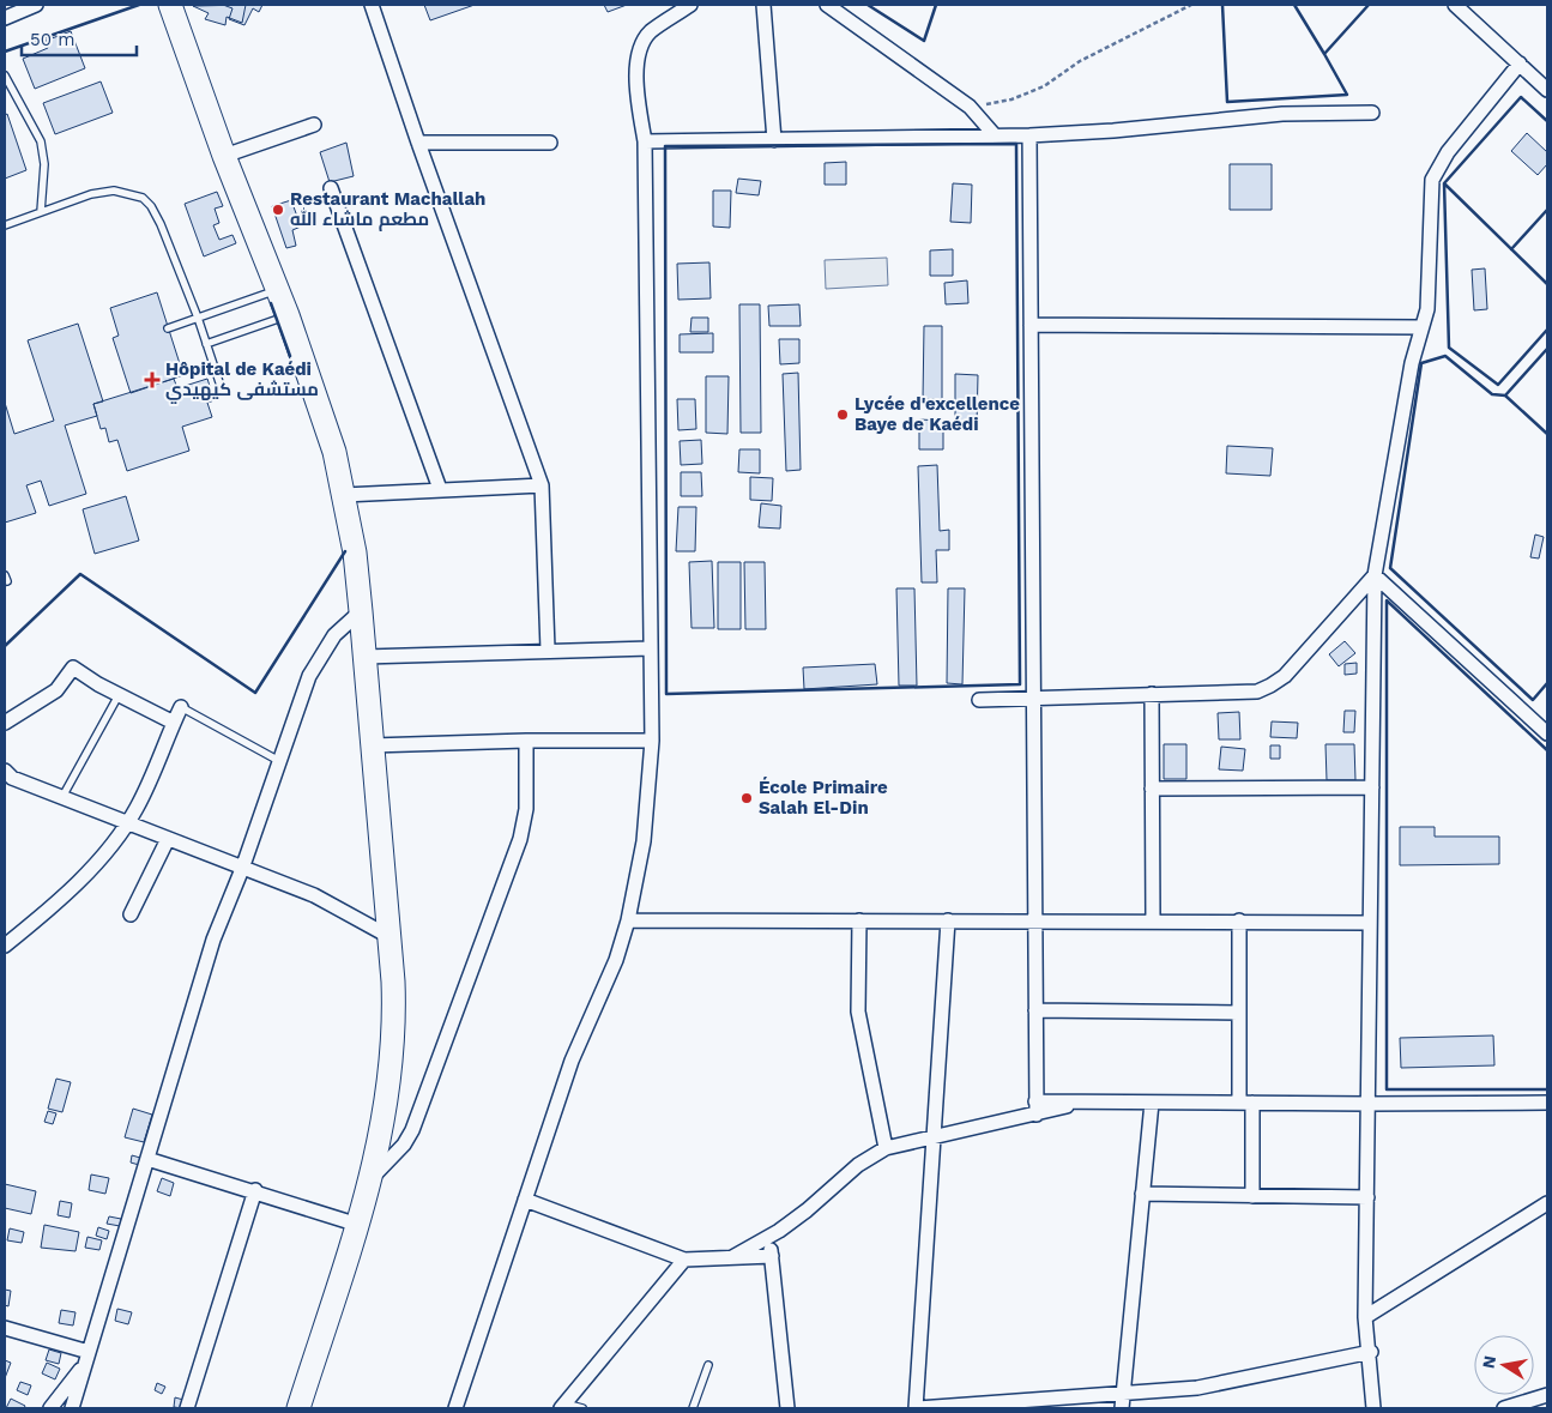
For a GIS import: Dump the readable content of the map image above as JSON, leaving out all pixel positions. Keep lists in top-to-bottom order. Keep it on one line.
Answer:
{"places":{"other":["Restaurant Machallah مطعم ماشاء الله","Lycée d'excellence Baye de Kaédi","École Primaire Salah El-Din"],"health":["Hôpital de Kaédi مستشفى كيهيدي"]},"scale_bar":"50 m","north":"left"}
